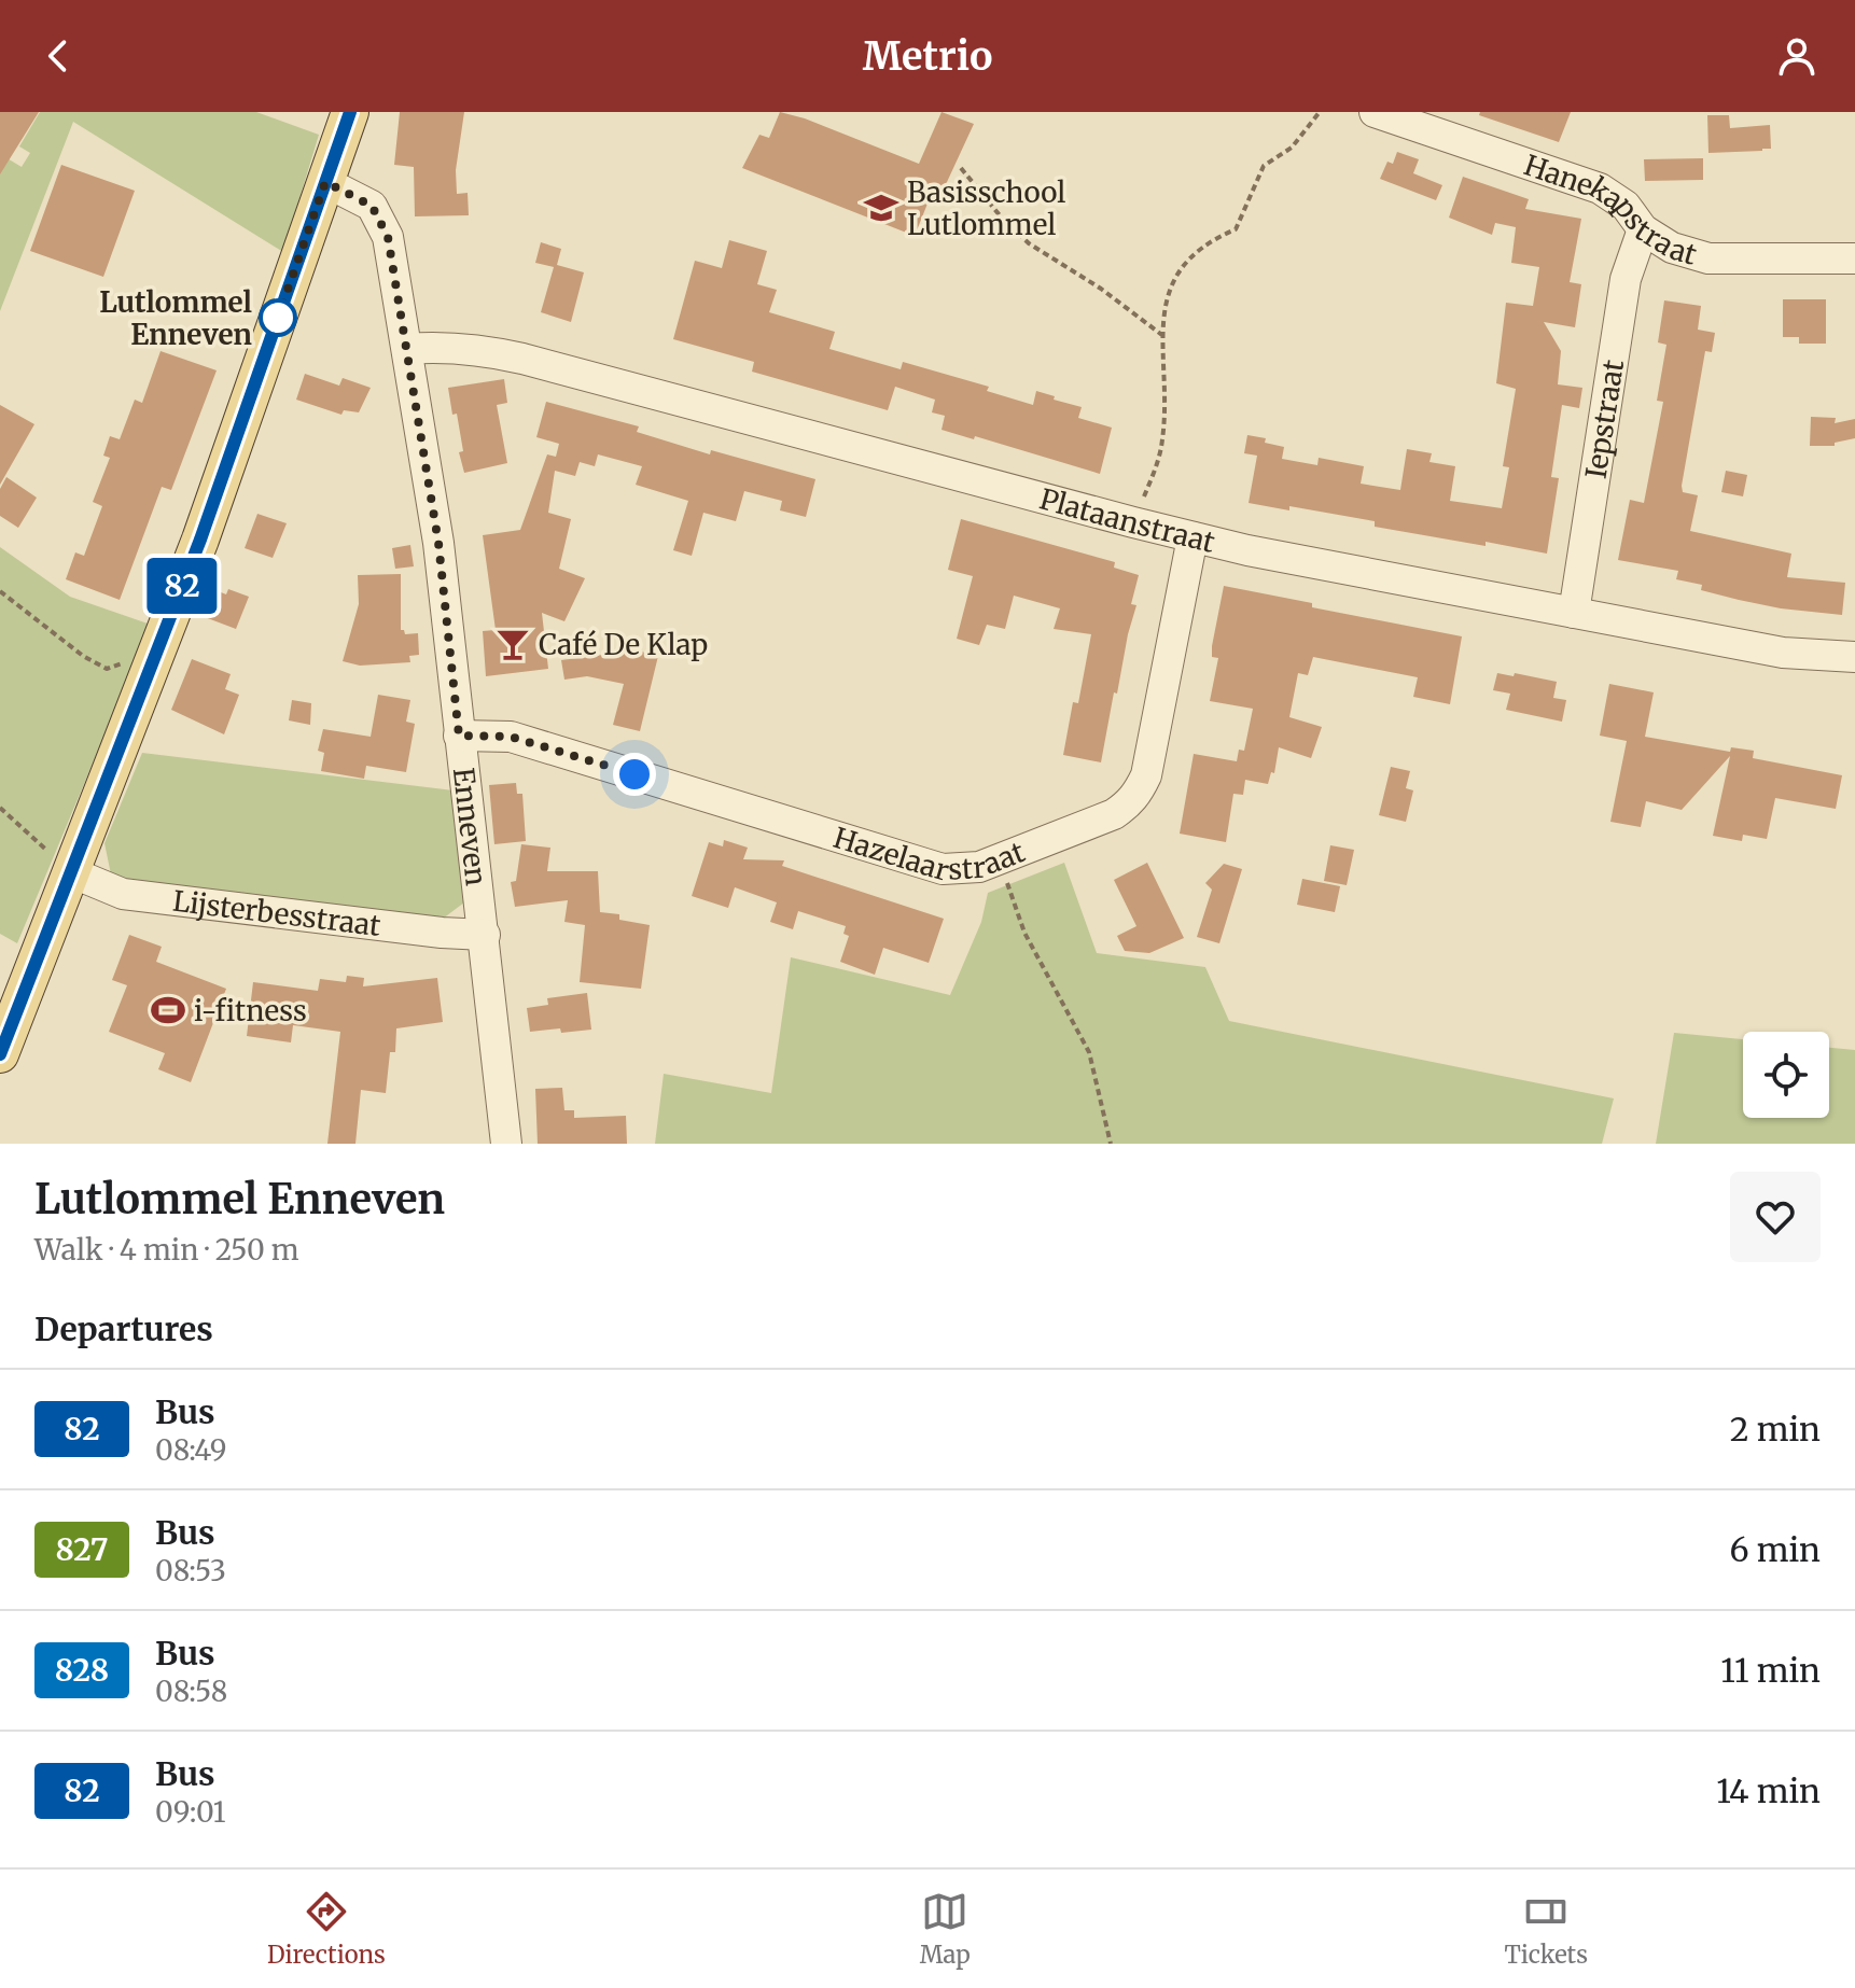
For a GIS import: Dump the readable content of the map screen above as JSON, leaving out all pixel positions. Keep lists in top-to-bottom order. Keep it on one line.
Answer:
{"streets":{"street":["Hanekapstraat","Iepstraat","Plataanstraat","Enneven","Hazelaarstraat","Lijsterbesstraat"]},"crossings":[["Hanekapstraat","Iepstraat"],["Iepstraat","Plataanstraat"],["Plataanstraat","Enneven"],["Plataanstraat","Hazelaarstraat"],["Enneven","Hazelaarstraat"],["Enneven","Lijsterbesstraat"]],"places":{"school or university":["Basisschool Lutlommel"],"other":["Lutlommel Enneven"],"bar":["Café De Klap"],"sports":["i-fitness"]},"lines":["bus line 82"],"page":{"header":"Metrio","on_map":"82","heading":[["Lutlommel Enneven","Walk · 4 min · 250 m"],"Departures"],"list":[{"mark":"82","name":"Bus","note":"08:49","value":"2 min"},{"mark":"827","name":"Bus","note":"08:53","value":"6 min"},{"mark":"828","name":"Bus","note":"08:58","value":"11 min"},{"mark":"82","name":"Bus","note":"09:01","value":"14 min"}],"tabs":["Directions","Map","Tickets"]}}
